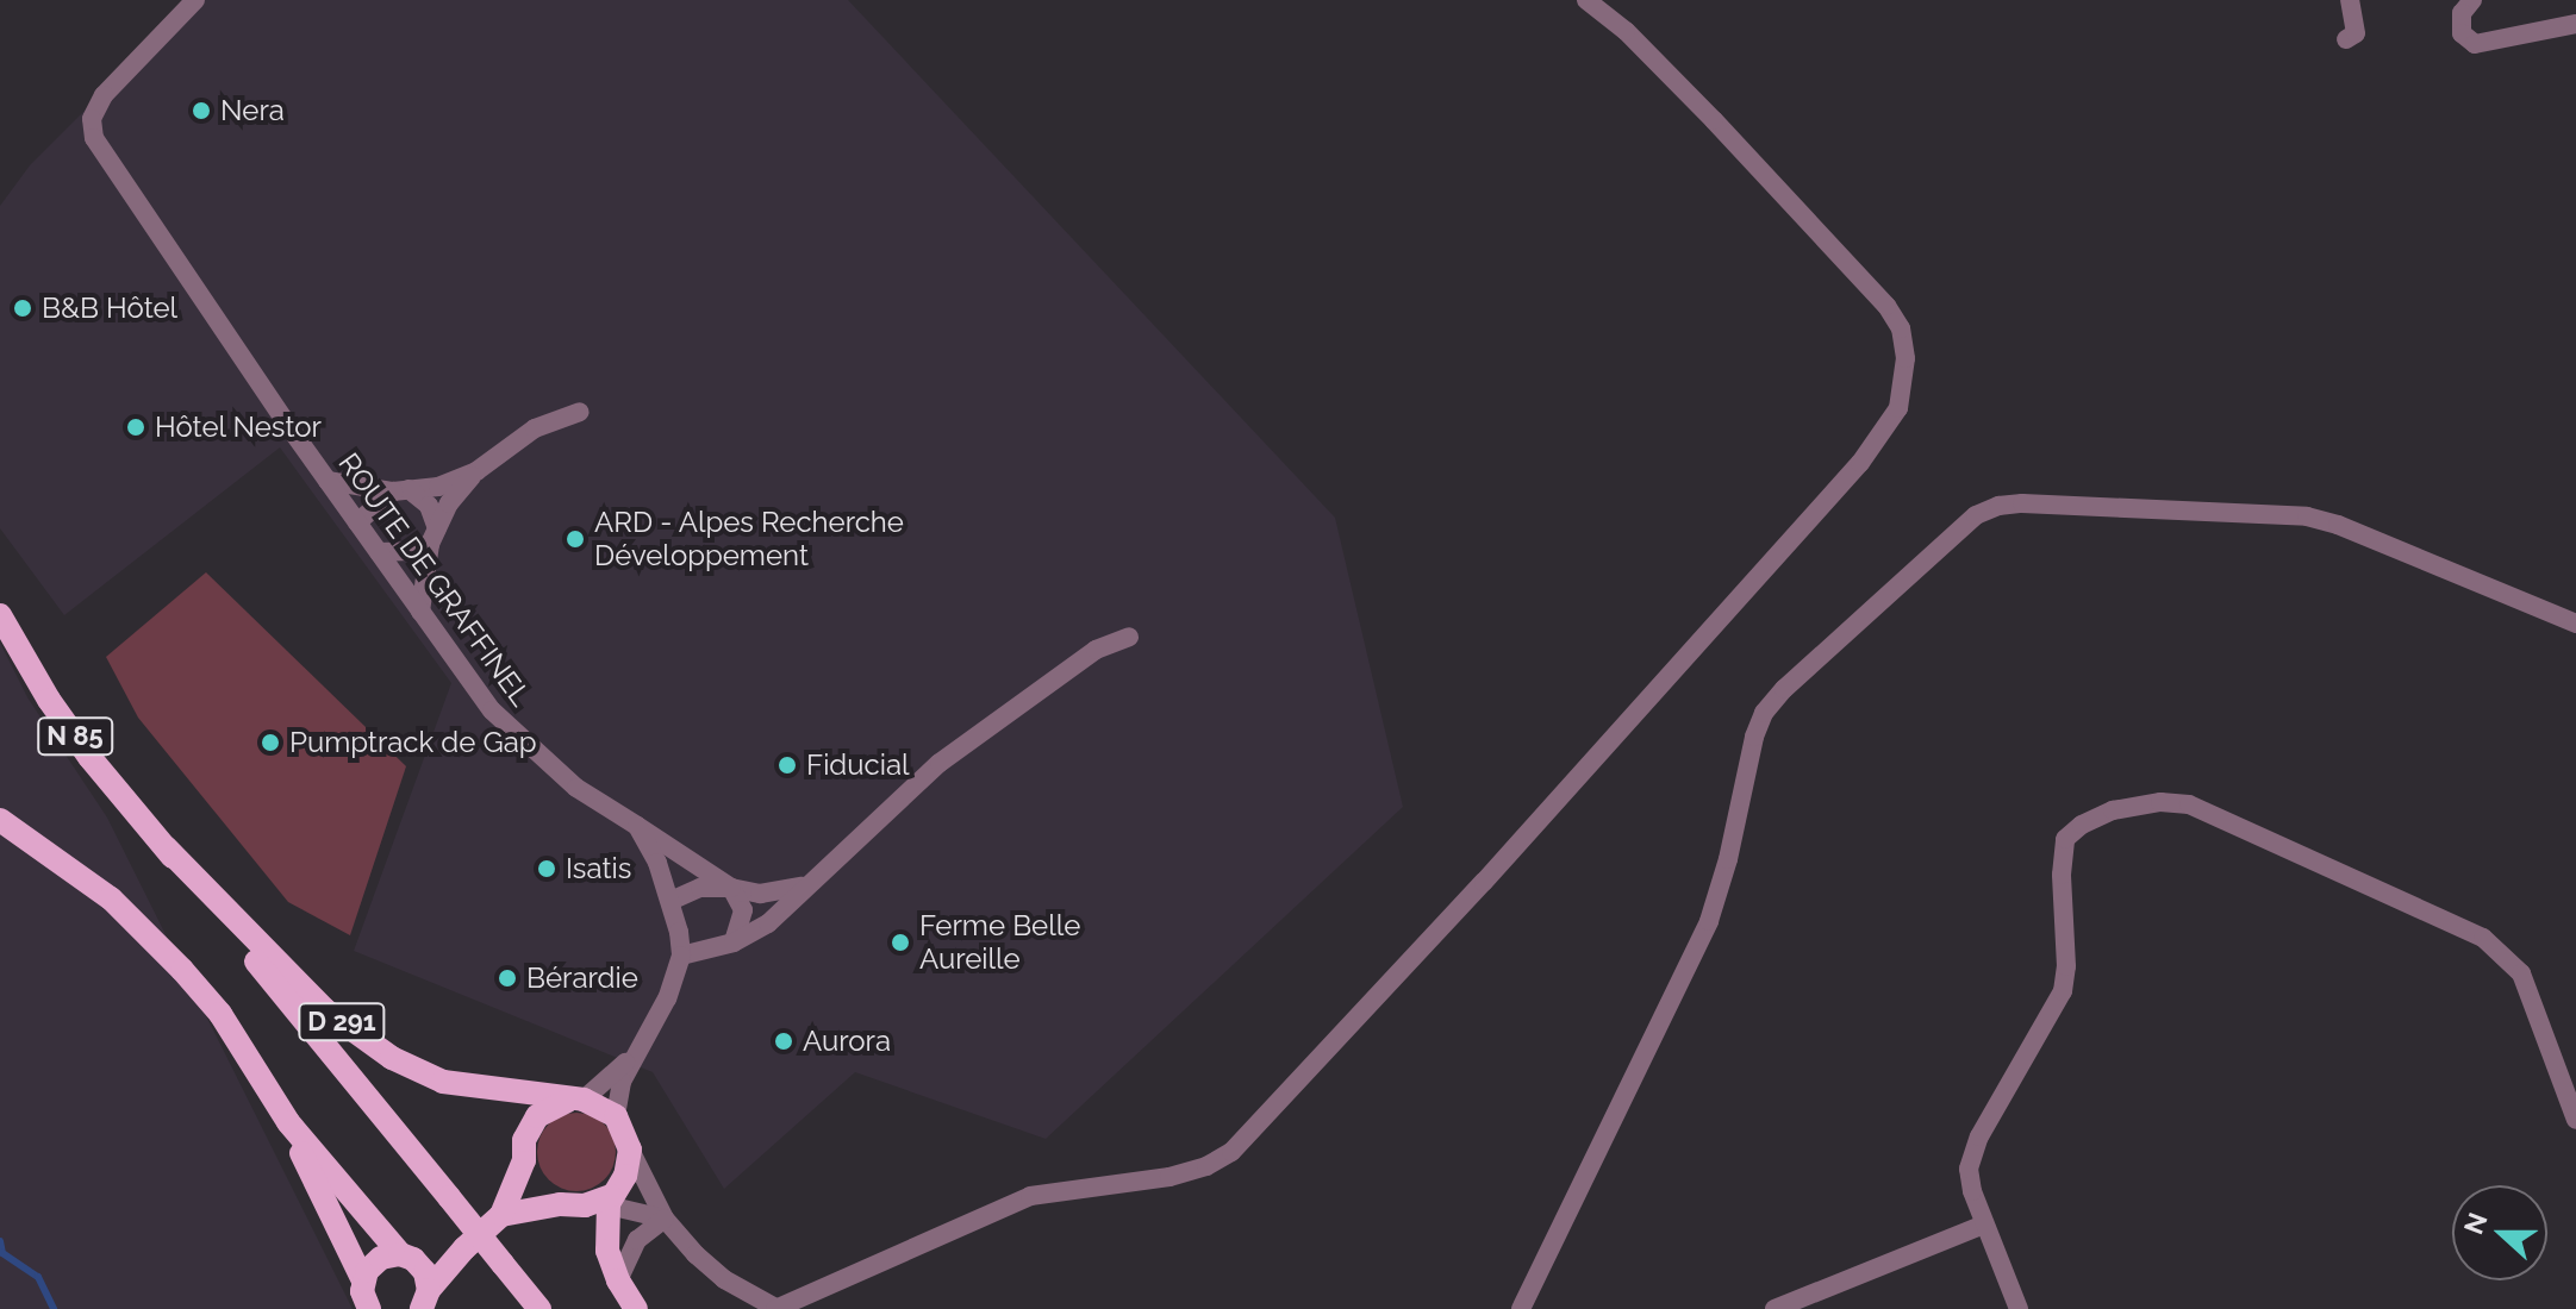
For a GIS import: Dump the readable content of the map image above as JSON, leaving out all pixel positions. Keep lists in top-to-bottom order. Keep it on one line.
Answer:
{"streets":{"main road":["N 85","D 291"],"street":["ROUTE DE GRAFFINEL"]},"crossings":[["N 85","D 291"]],"places":["Nera","B&B Hôtel","Hôtel Nestor","ARD - Alpes Recherche Développement","Pumptrack de Gap","Fiducial","Isatis","Ferme Belle Aureille","Bérardie","Aurora"],"north":"left"}
